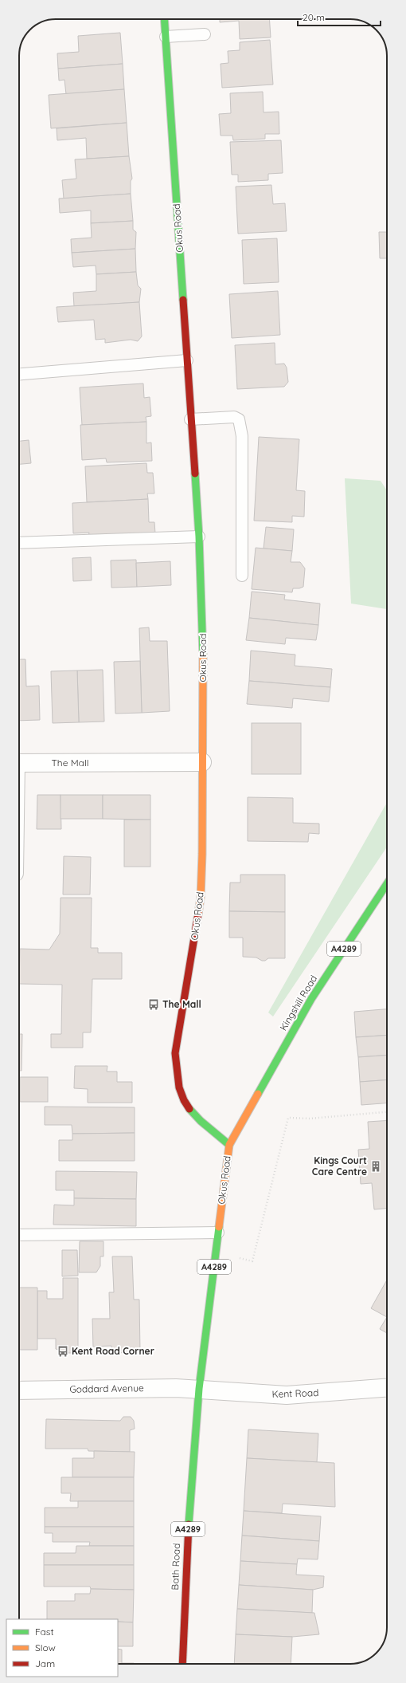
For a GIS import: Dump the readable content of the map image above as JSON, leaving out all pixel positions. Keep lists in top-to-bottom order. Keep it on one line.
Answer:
{"streets":{"street":["Okus Road","The Mall","A4289","Kingshill Road","Goddard Avenue","Kent Road","Bath Road"]},"crossings":[["Okus Road","The Mall"],["Okus Road","Kingshill Road"],["Okus Road","Goddard Avenue"],["Okus Road","Kent Road"],["Okus Road","Bath Road"],["Goddard Avenue","Kent Road"],["Goddard Avenue","Bath Road"],["Kent Road","Bath Road"]],"places":{"bus stop":["The Mall","Kent Road Corner"],"building":["Kings Court Care Centre"]},"legend":["Fast","Slow","Jam"],"scale_bar":"20 m"}
